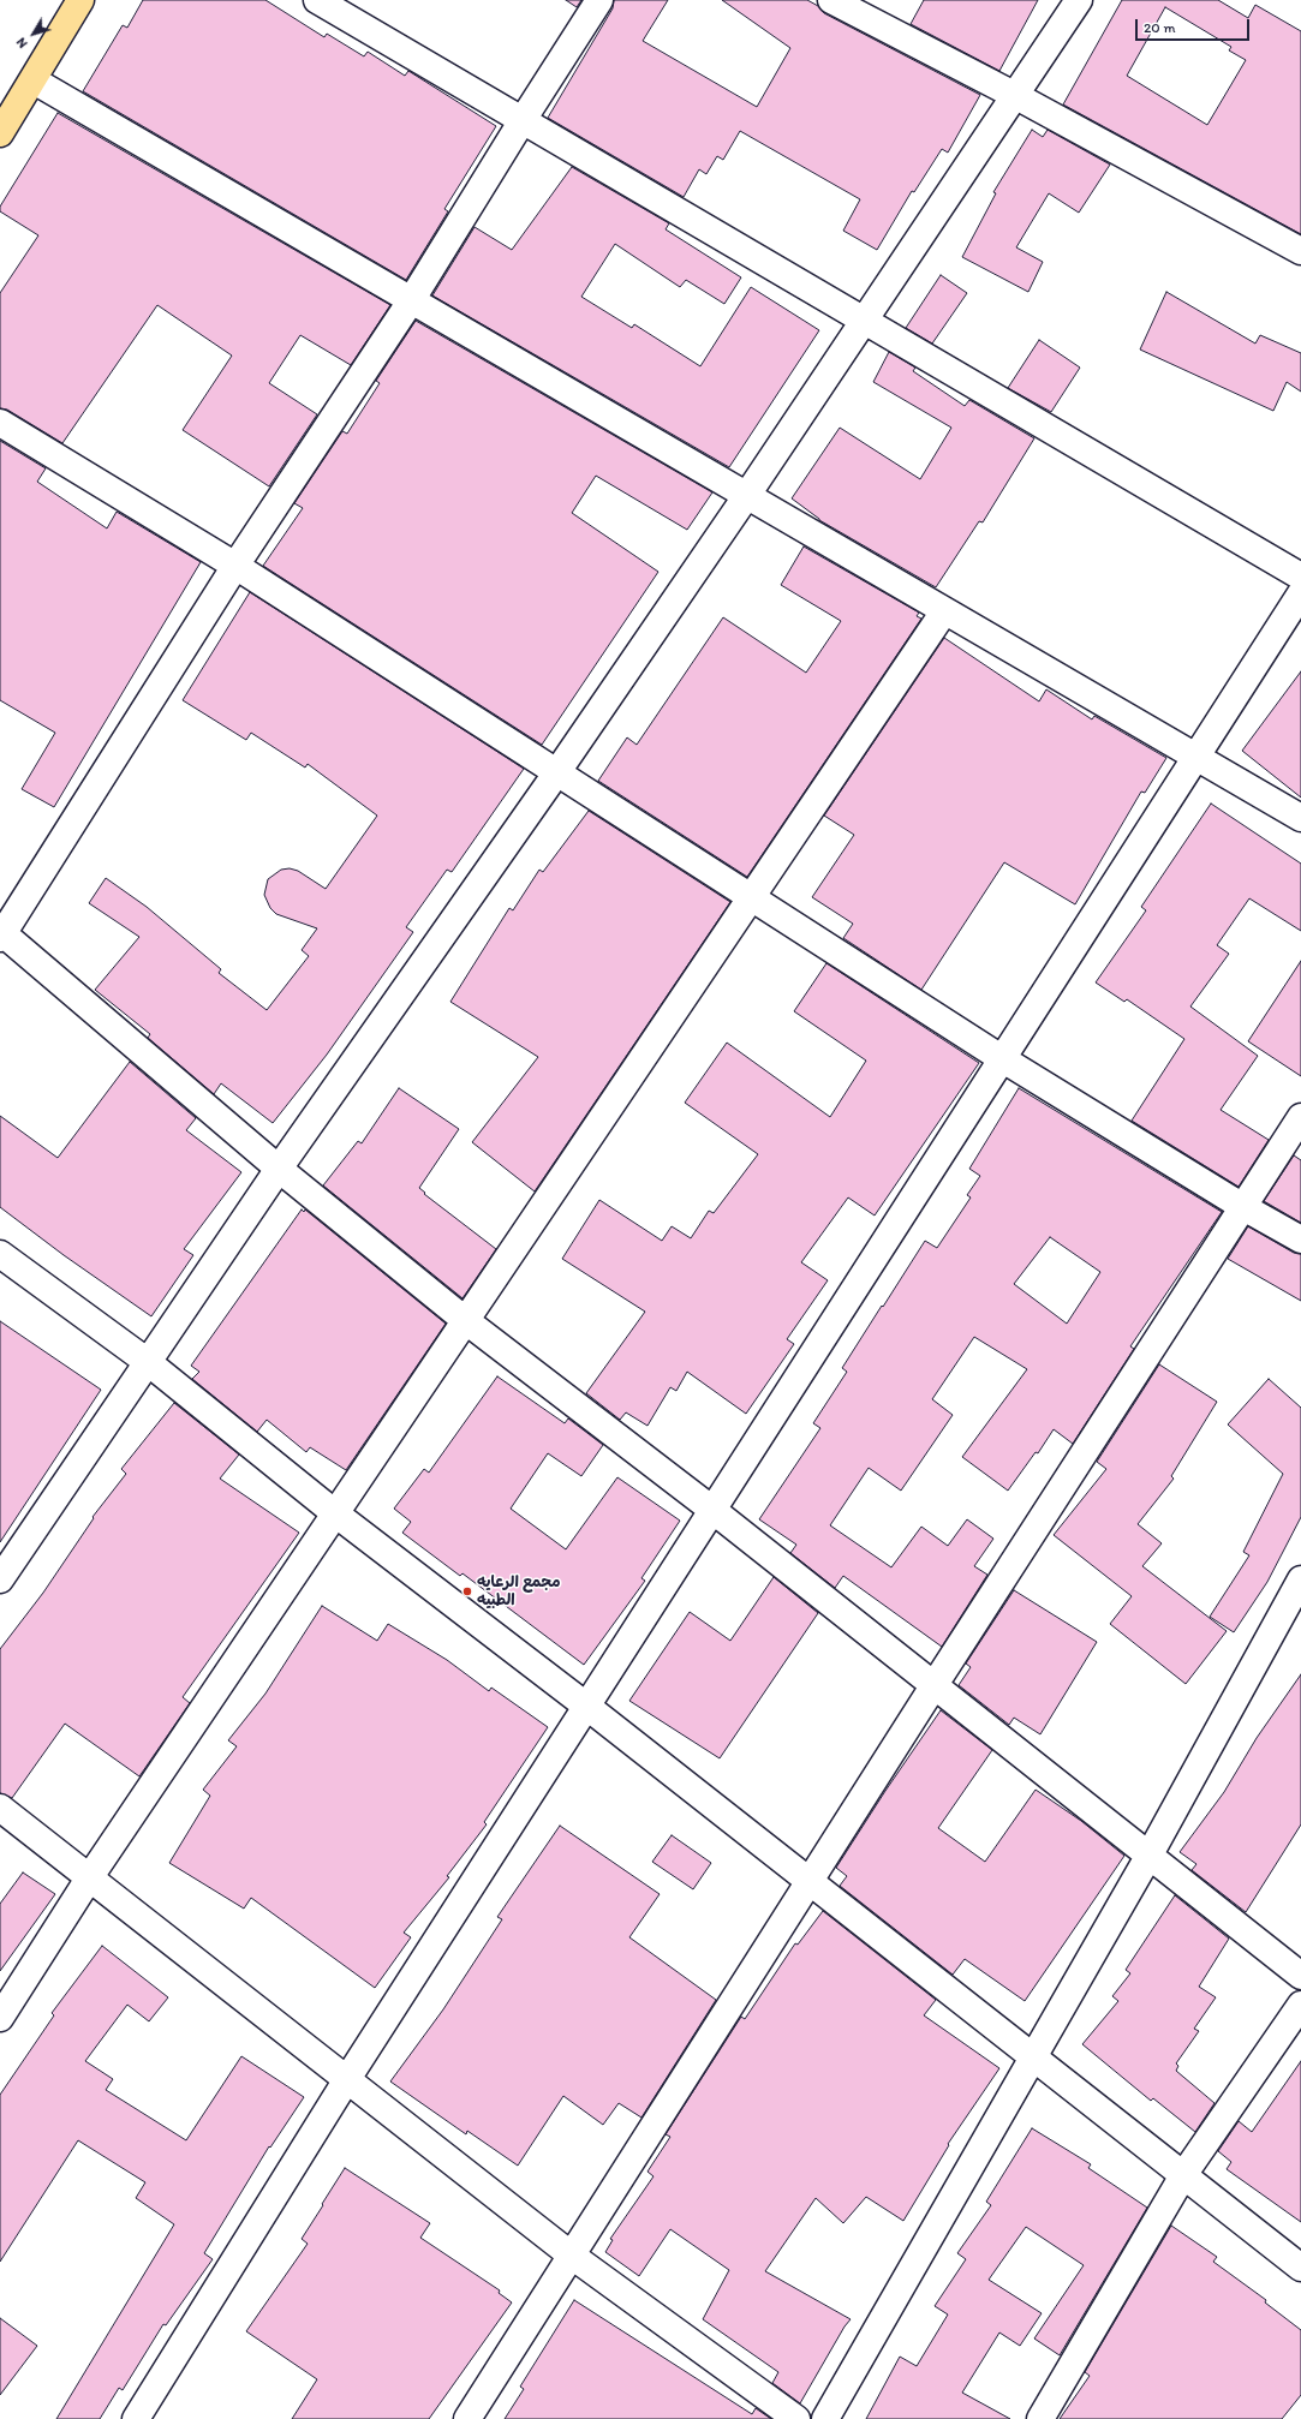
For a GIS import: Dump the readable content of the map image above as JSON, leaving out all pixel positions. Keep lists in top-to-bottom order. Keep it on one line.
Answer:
{"places":["مجمع الرعايه الطبيه"],"scale_bar":"20 m","north":"bottom left"}
